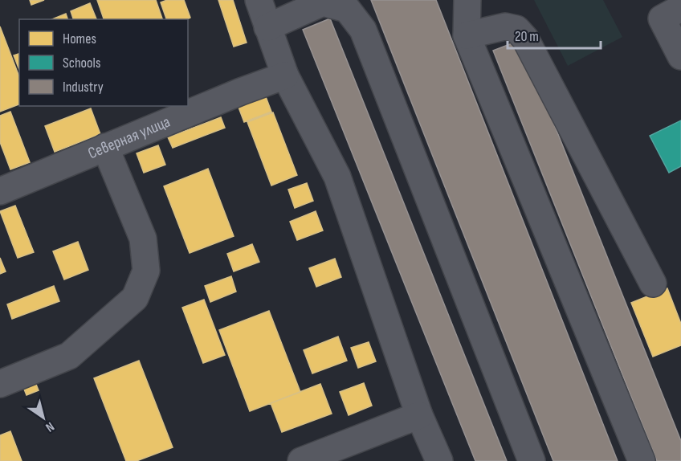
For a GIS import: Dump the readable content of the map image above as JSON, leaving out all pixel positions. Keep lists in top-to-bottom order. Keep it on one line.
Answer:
{"streets":{"street":["Северная улица"]},"legend":["Homes","Schools","Industry"],"scale_bar":"20 m","north":"bottom right"}
